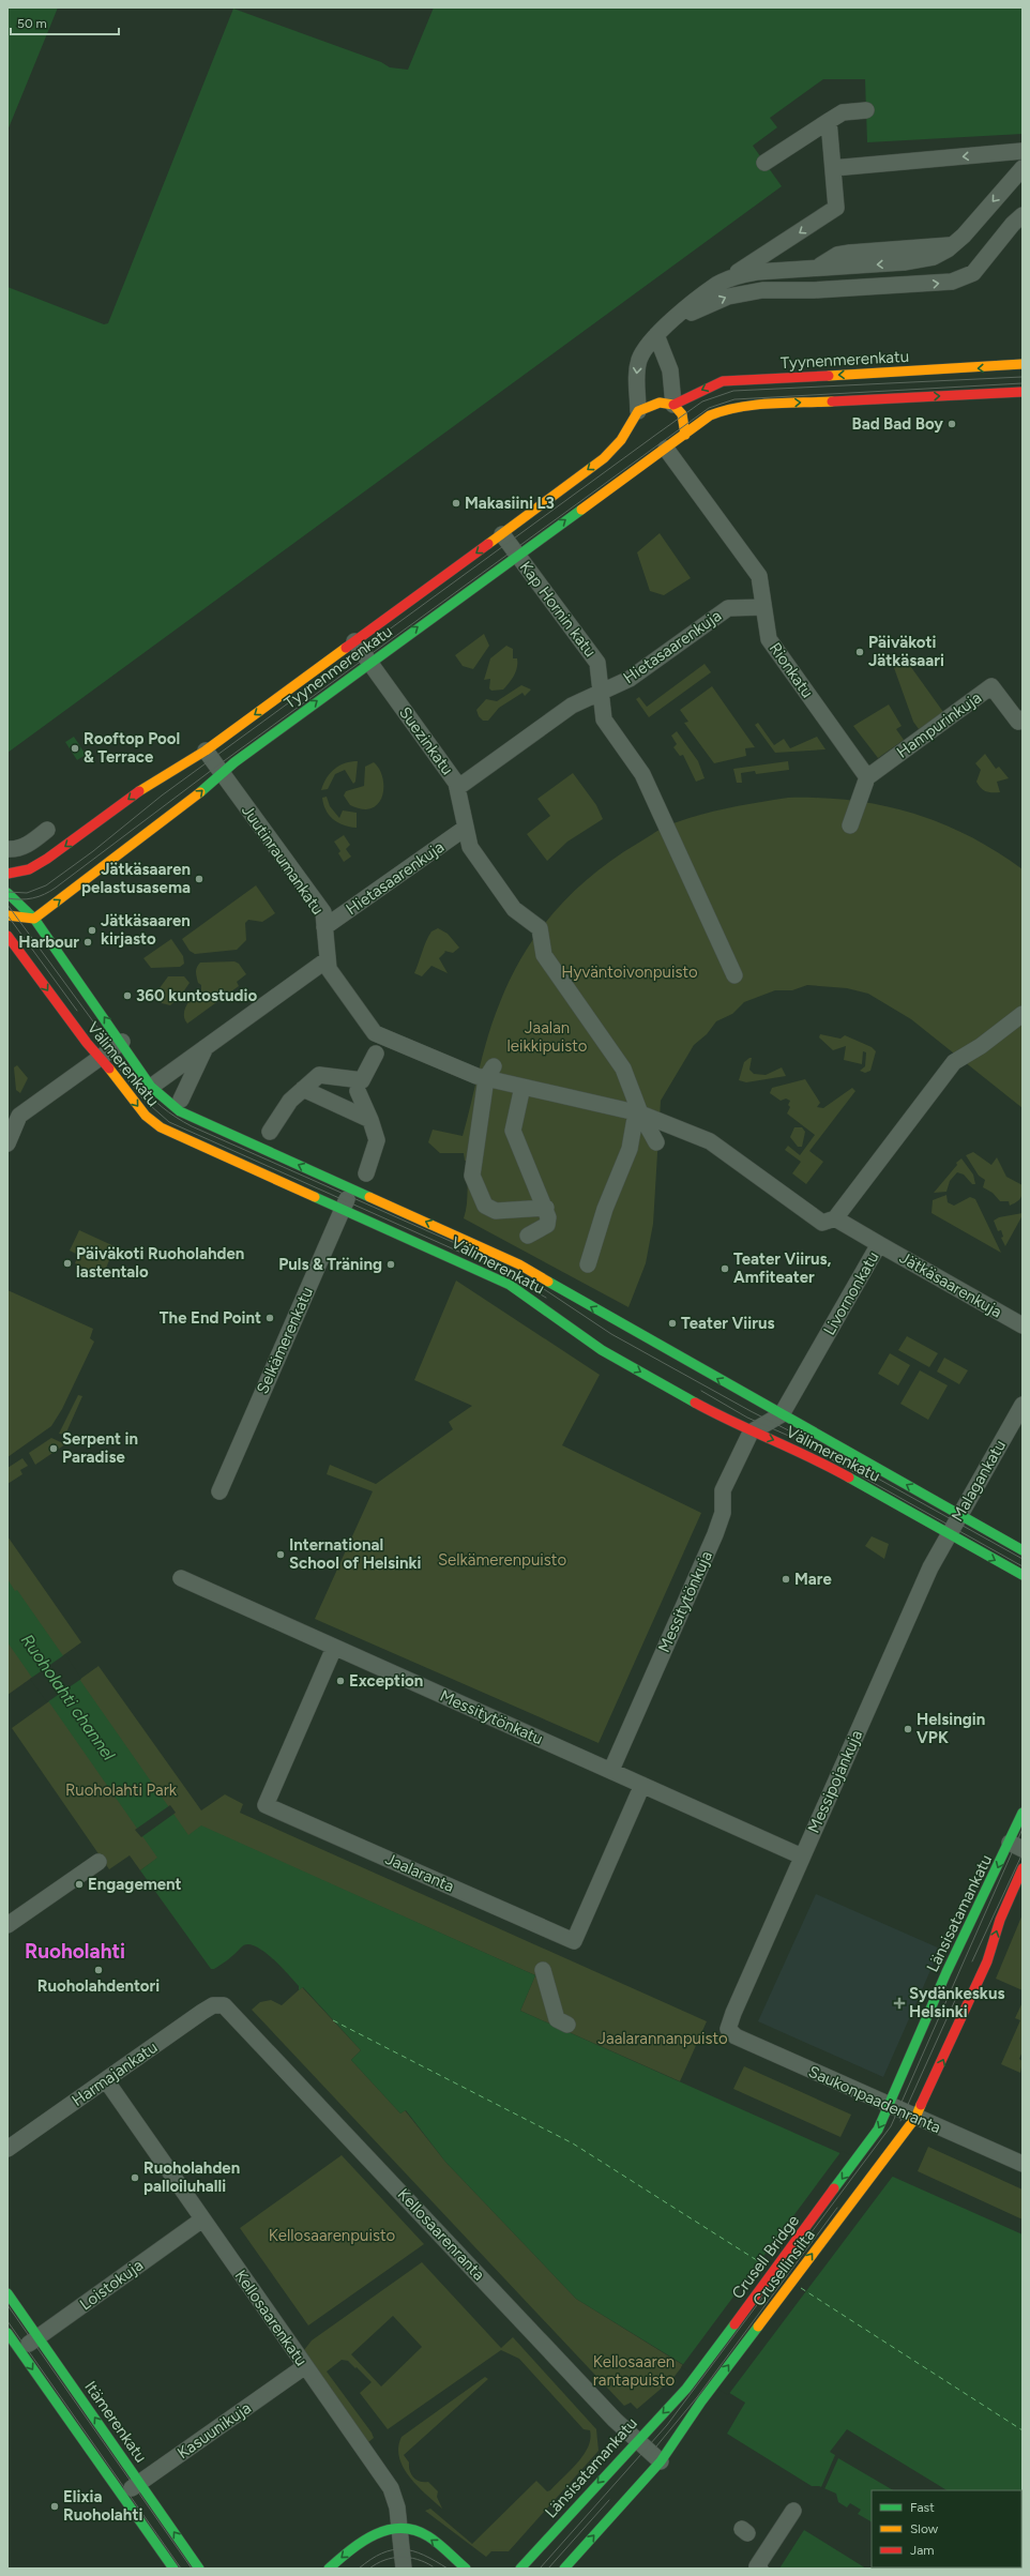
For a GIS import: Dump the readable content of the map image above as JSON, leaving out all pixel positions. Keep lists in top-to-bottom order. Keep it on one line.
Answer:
{"streets":{"main road":["Tyynenmerenkatu","Välimerenkatu","Länsisatamankatu","Crusell Bridge","Crusellinsilta","Itämerenkatu"],"street":["Kap Hornin katu","Hietasaarenkuja","Rionkatu","Hampurinkuja","Suezinkatu","Juutinraumankatu","Jätkäsaarenkuja","Livornonkatu","Selkämerenkatu","Malagankatu","Messitytönkuja","Messitytönkatu","Messipojankuja","Jaalaranta","Harmajankatu","Saukonpaadenranta","Kellosaarenranta","Loistokuja","Kellosaarenkatu","Kasuunikuja"]},"crossings":[["Tyynenmerenkatu","Kap Hornin katu"],["Tyynenmerenkatu","Rionkatu"],["Tyynenmerenkatu","Suezinkatu"],["Tyynenmerenkatu","Juutinraumankatu"],["Tyynenmerenkatu","Välimerenkatu"],["Kap Hornin katu","Hietasaarenkuja"],["Hietasaarenkuja","Rionkatu"],["Hietasaarenkuja","Suezinkatu"],["Hietasaarenkuja","Juutinraumankatu"],["Rionkatu","Hampurinkuja"],["Suezinkatu","Juutinraumankatu"],["Juutinraumankatu","Livornonkatu"],["Välimerenkatu","Livornonkatu"],["Välimerenkatu","Selkämerenkatu"],["Välimerenkatu","Malagankatu"],["Välimerenkatu","Messitytönkuja"],["Välimerenkatu","Messipojankuja"],["Jätkäsaarenkuja","Livornonkatu"],["Livornonkatu","Messitytönkuja"],["Malagankatu","Messipojankuja"],["Messitytönkuja","Messitytönkatu"],["Messitytönkatu","Messipojankuja"],["Messitytönkatu","Jaalaranta"],["Messipojankuja","Saukonpaadenranta"],["Länsisatamankatu","Saukonpaadenranta"],["Länsisatamankatu","Kellosaarenranta"],["Länsisatamankatu","Crusell Bridge"],["Harmajankatu","Kellosaarenranta"],["Harmajankatu","Kellosaarenkatu"],["Saukonpaadenranta","Crusellinsilta"],["Kellosaarenranta","Crusellinsilta"],["Loistokuja","Kellosaarenkatu"],["Loistokuja","Itämerenkatu"],["Kellosaarenkatu","Kasuunikuja"],["Itämerenkatu","Kasuunikuja"]],"one_way":["Crusell Bridge","Crusellinsilta"],"districts":["Ruoholahti"],"water":["Ruoholahti channel"],"parks":["Hyväntoivonpuisto","Jaalan leikkipuisto","Selkämerenpuisto","Ruoholahti Park","Jaalarannanpuisto","Kellosaarenpuisto","Kellosaaren rantapuisto"],"places":{"other":["Bad Bad Boy","Makasiini L3","Päiväkoti Jätkäsaari","Rooftop Pool & Terrace","Jätkäsaaren pelastusasema","Jätkäsaaren kirjasto","Harbour","360 kuntostudio","Päiväkoti Ruoholahden lastentalo","Puls & Träning","Teater Viirus, Amfiteater","The End Point","Teater Viirus","Serpent in Paradise","International School of Helsinki","Mare","Exception","Helsingin VPK","Engagement","Ruoholahdentori","Ruoholahden palloiluhalli","Elixia Ruoholahti"],"health":["Sydänkeskus Helsinki"]},"legend":["Fast","Slow","Jam"],"scale_bar":"50 m"}
